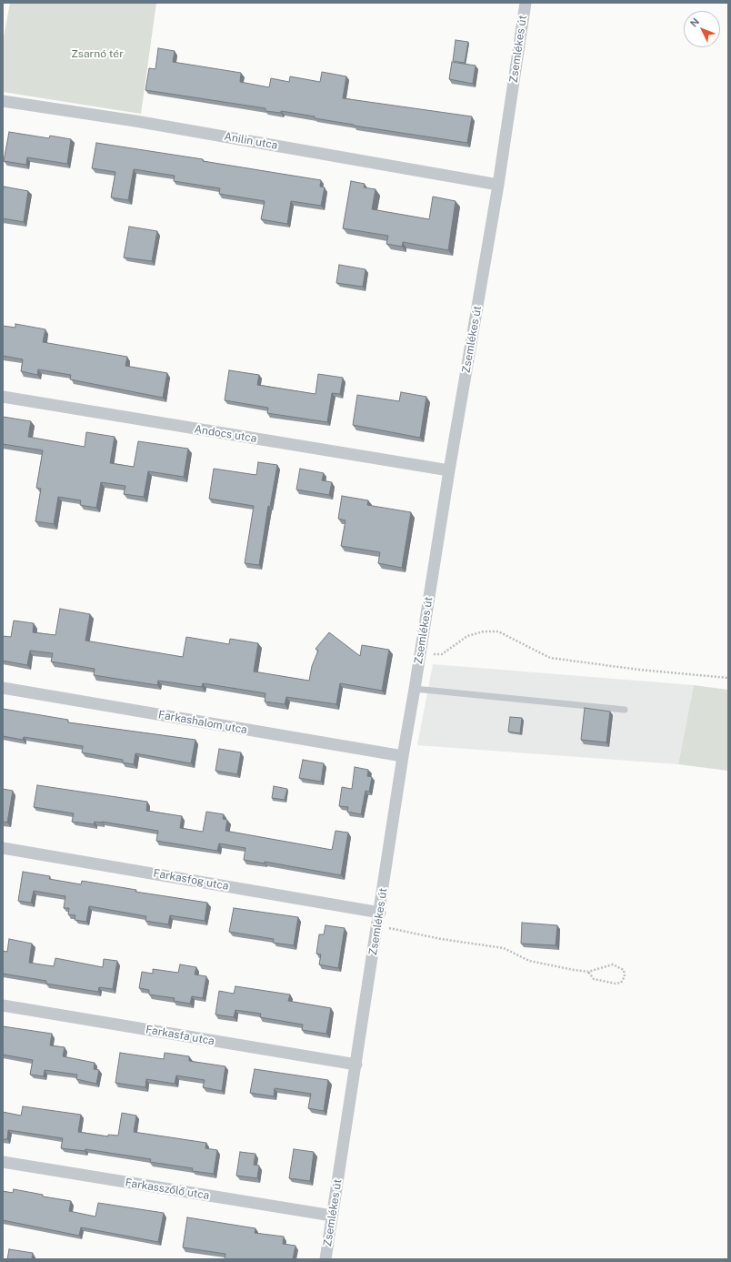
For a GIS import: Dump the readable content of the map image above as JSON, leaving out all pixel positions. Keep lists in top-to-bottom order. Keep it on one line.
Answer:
{"streets":{"street":["Zsemlékes út","Anilin utca","Andocs utca","Farkashalom utca","Farkasfog utca","Farkasfa utca","Farkasszőlő utca"]},"crossings":[["Zsemlékes út","Anilin utca"],["Zsemlékes út","Andocs utca"],["Zsemlékes út","Farkashalom utca"],["Zsemlékes út","Farkasfog utca"],["Zsemlékes út","Farkasfa utca"],["Zsemlékes út","Farkasszőlő utca"]],"parks":["Zsarnó tér"],"north":"top left"}
